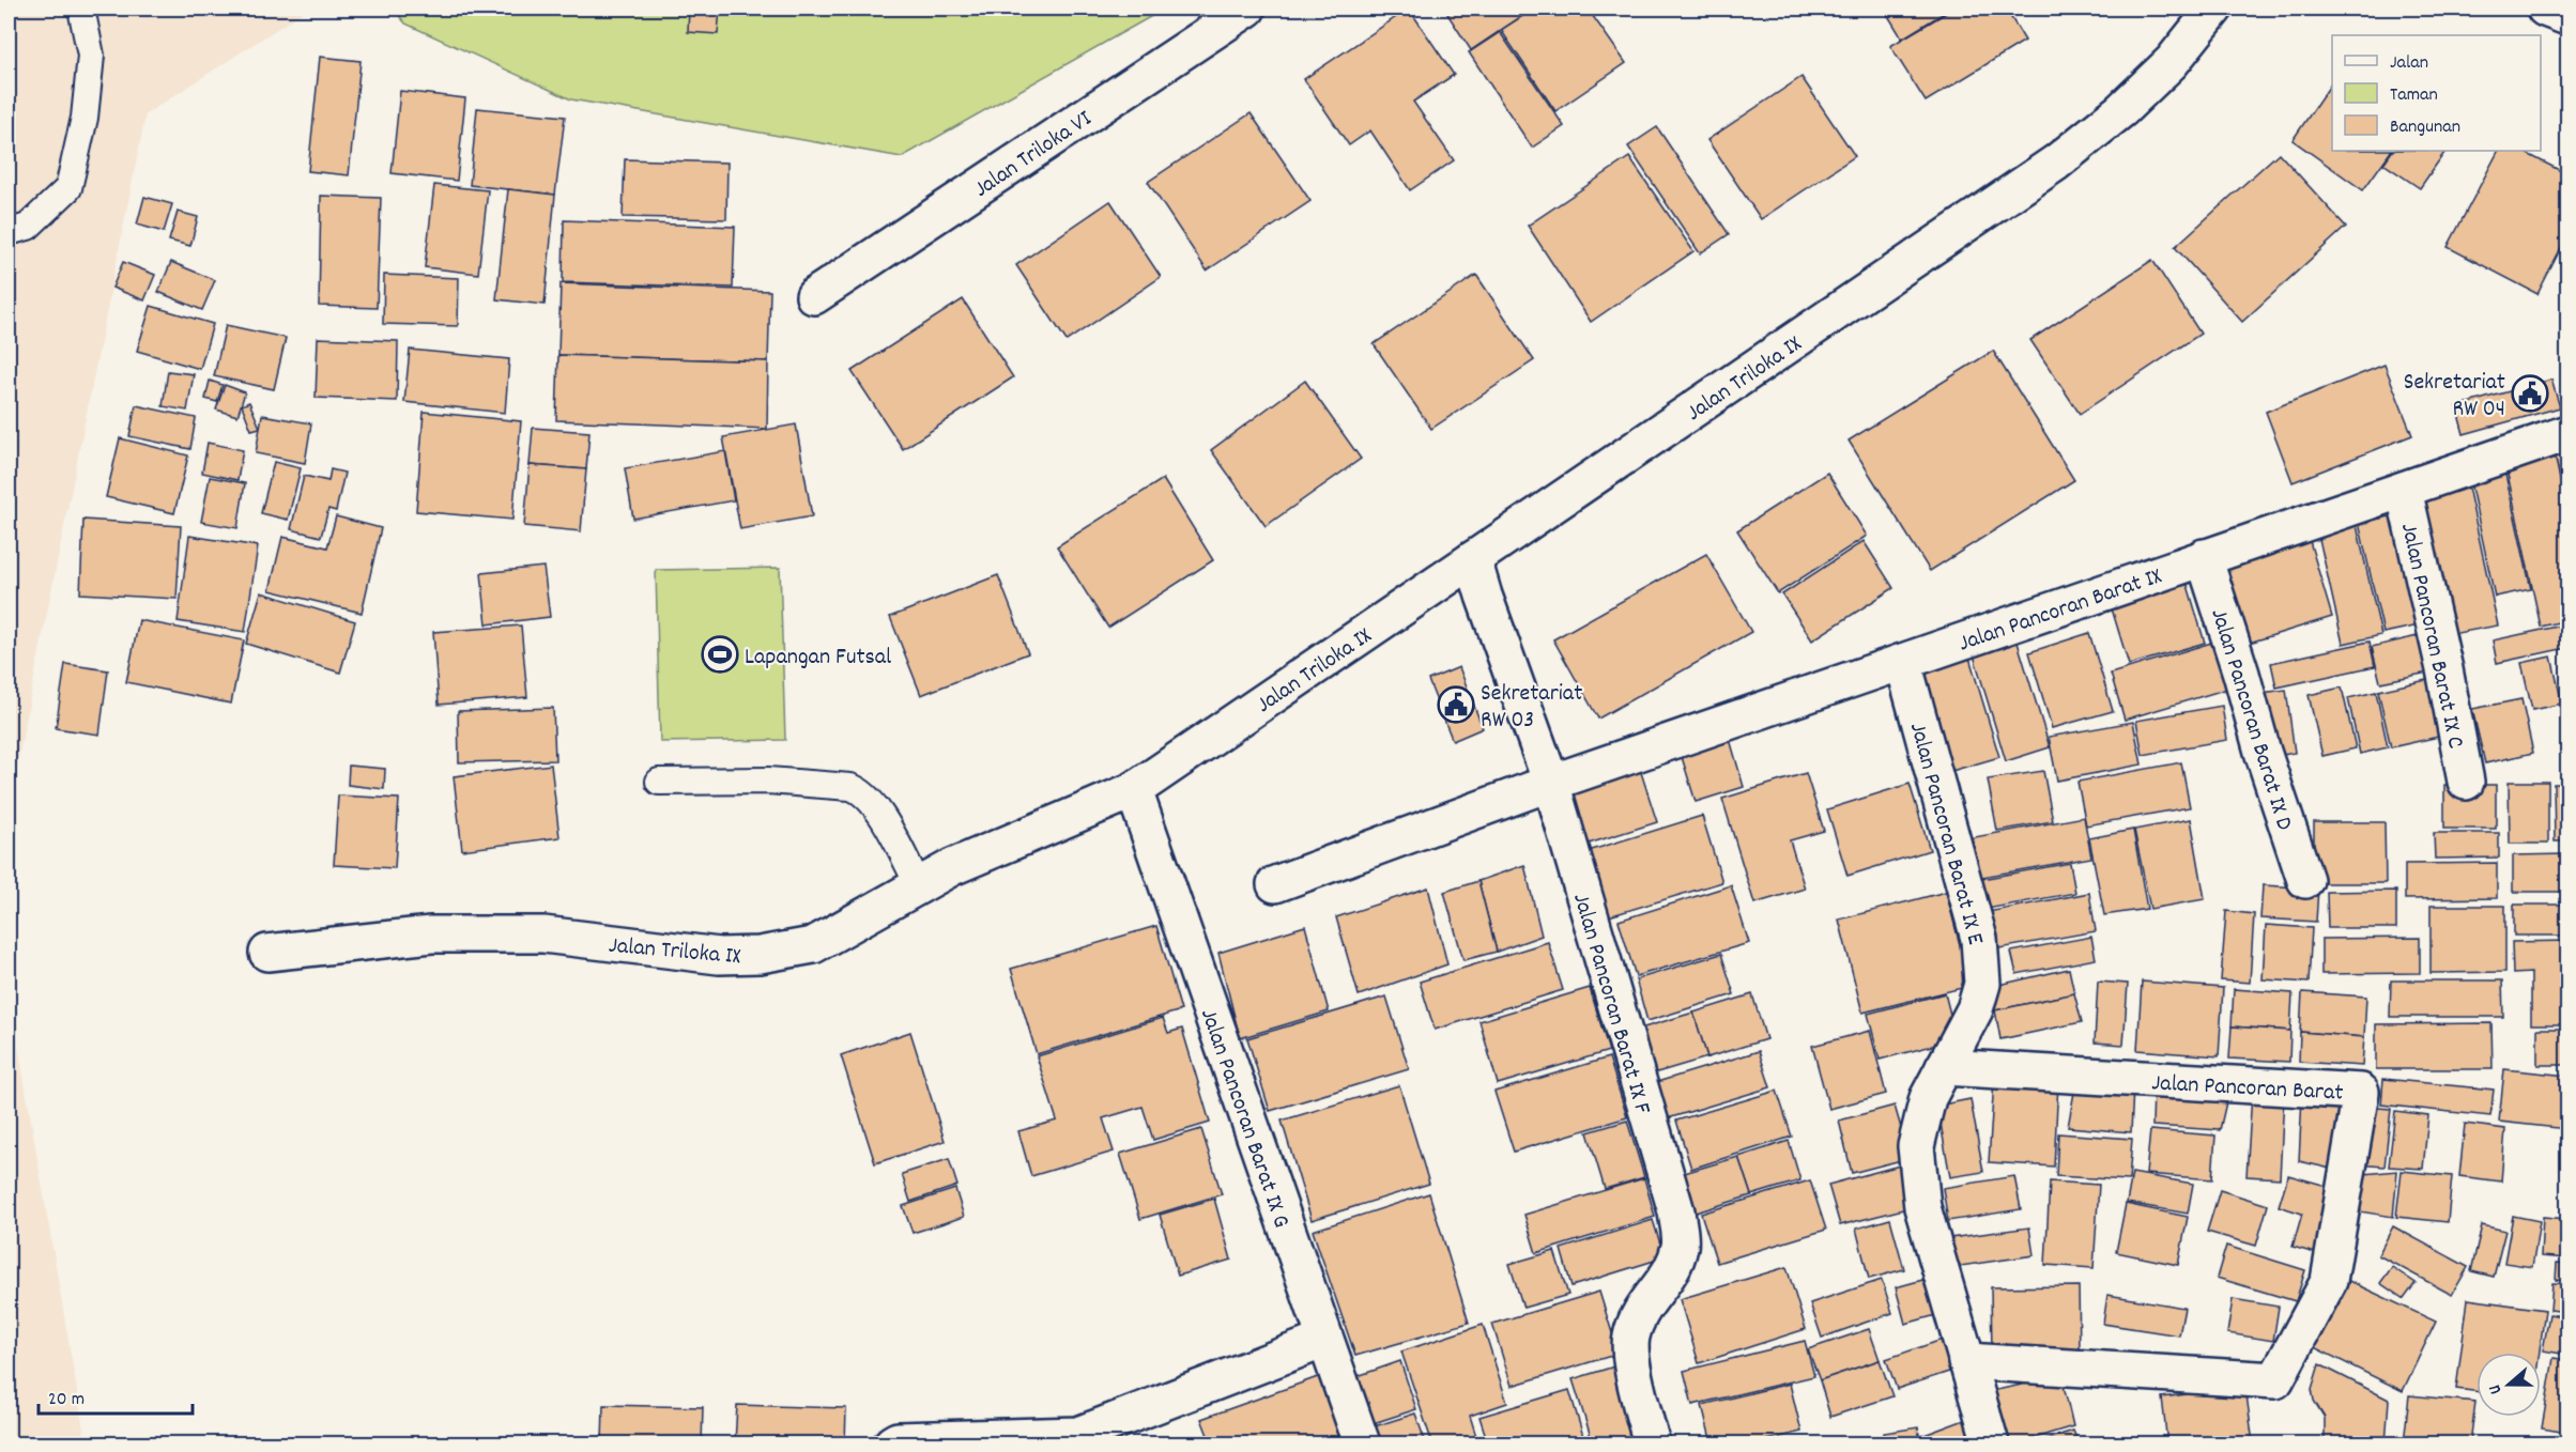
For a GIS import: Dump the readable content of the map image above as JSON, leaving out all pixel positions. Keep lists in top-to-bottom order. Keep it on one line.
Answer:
{"streets":{"street":["Jalan Triloka VI","Jalan Triloka IX","Jalan Pancoran Barat IX","Jalan Pancoran Barat IX C","Jalan Pancoran Barat IX D","Jalan Pancoran Barat IX E","Jalan Pancoran Barat IX F","Jalan Pancoran Barat","Jalan Pancoran Barat IX G"]},"crossings":[["Jalan Triloka IX","Jalan Pancoran Barat IX F"],["Jalan Triloka IX","Jalan Pancoran Barat IX G"],["Jalan Pancoran Barat IX","Jalan Pancoran Barat IX C"],["Jalan Pancoran Barat IX","Jalan Pancoran Barat IX D"],["Jalan Pancoran Barat IX","Jalan Pancoran Barat IX E"],["Jalan Pancoran Barat IX","Jalan Pancoran Barat IX F"],["Jalan Pancoran Barat IX E","Jalan Pancoran Barat"]],"places":{"public building":["Sekretariat RW 04","Sekretariat RW 03"],"sports":["Lapangan Futsal"]},"legend":["Jalan","Taman","Bangunan"],"scale_bar":"20 m","north":"left"}
